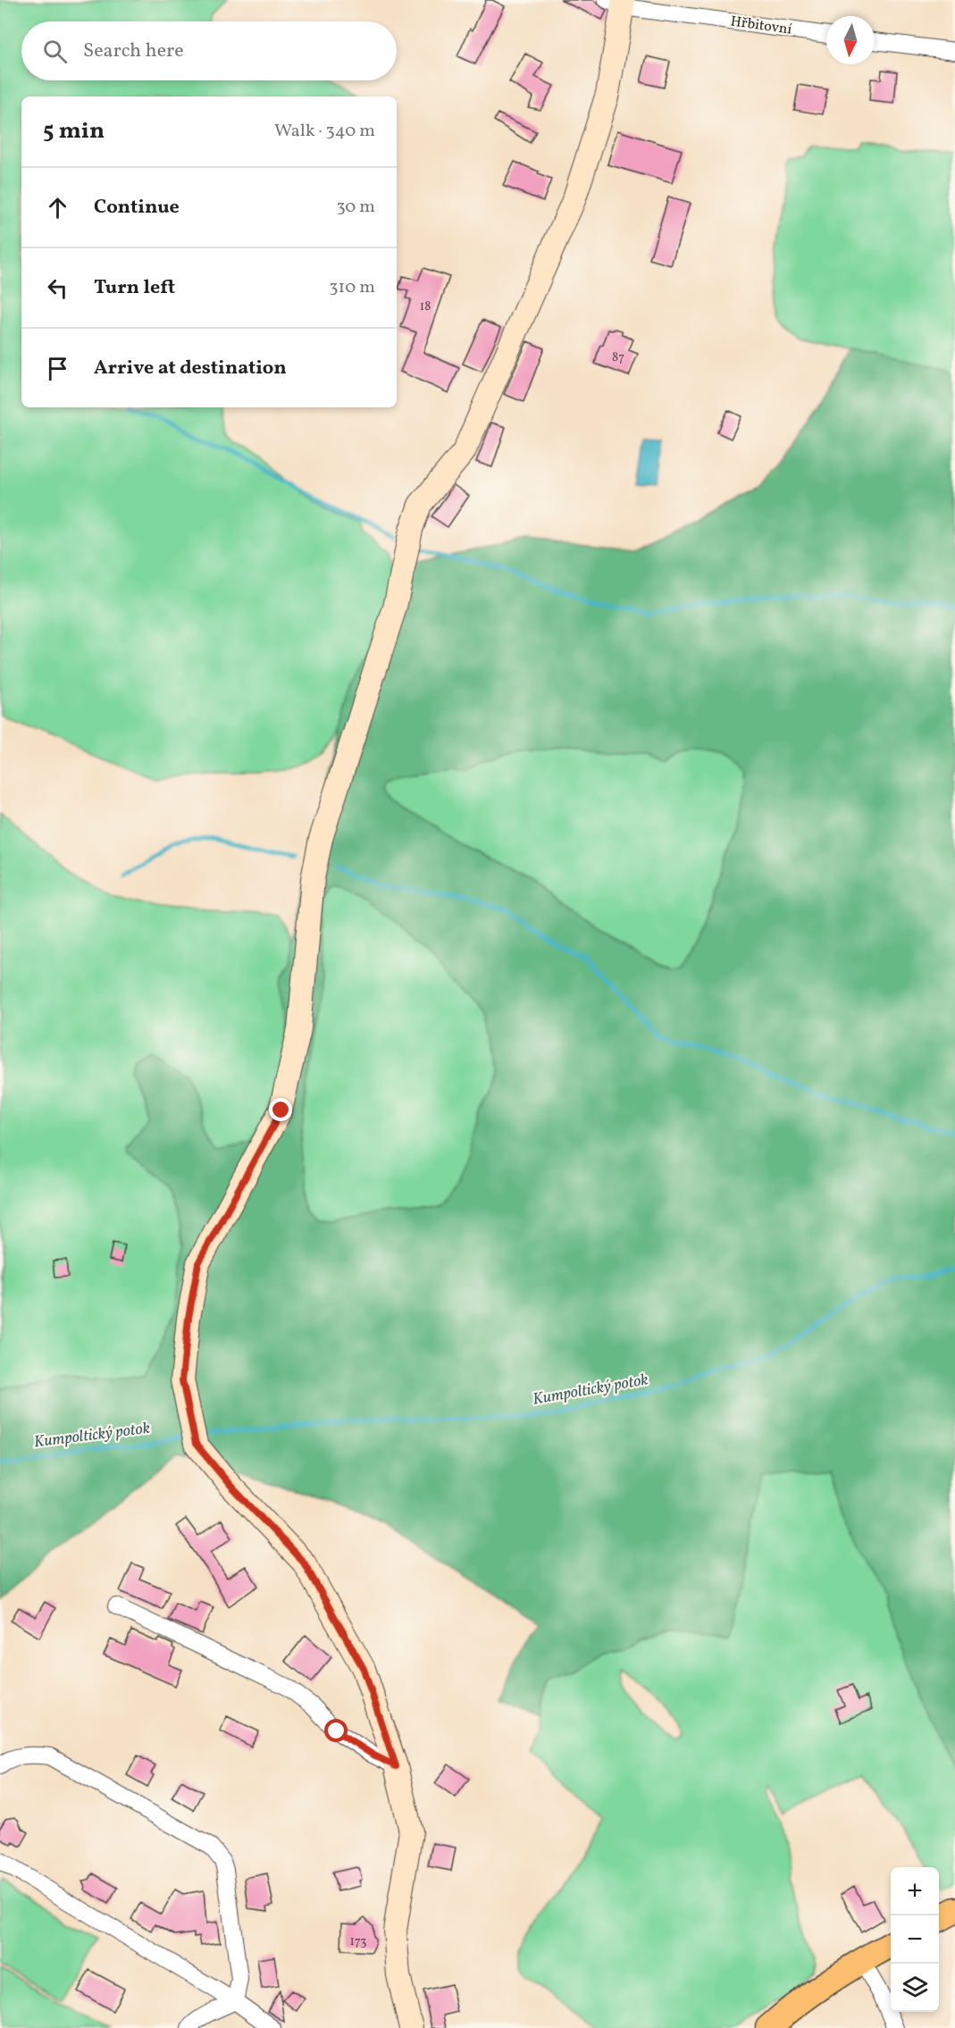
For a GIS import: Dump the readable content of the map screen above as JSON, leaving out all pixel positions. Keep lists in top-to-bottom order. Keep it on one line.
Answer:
{"streets":{"street":["Hřbitovní"]},"water":["Kumpoltický potok"],"house_numbers":["18","87","173"],"north":"bottom","page":{"search":"Search here","heading":["5 min","Walk · 340 m"],"list":[["Continue","30 m"],["Turn left","310 m"],"Arrive at destination"],"map_buttons":["+","−"]}}
